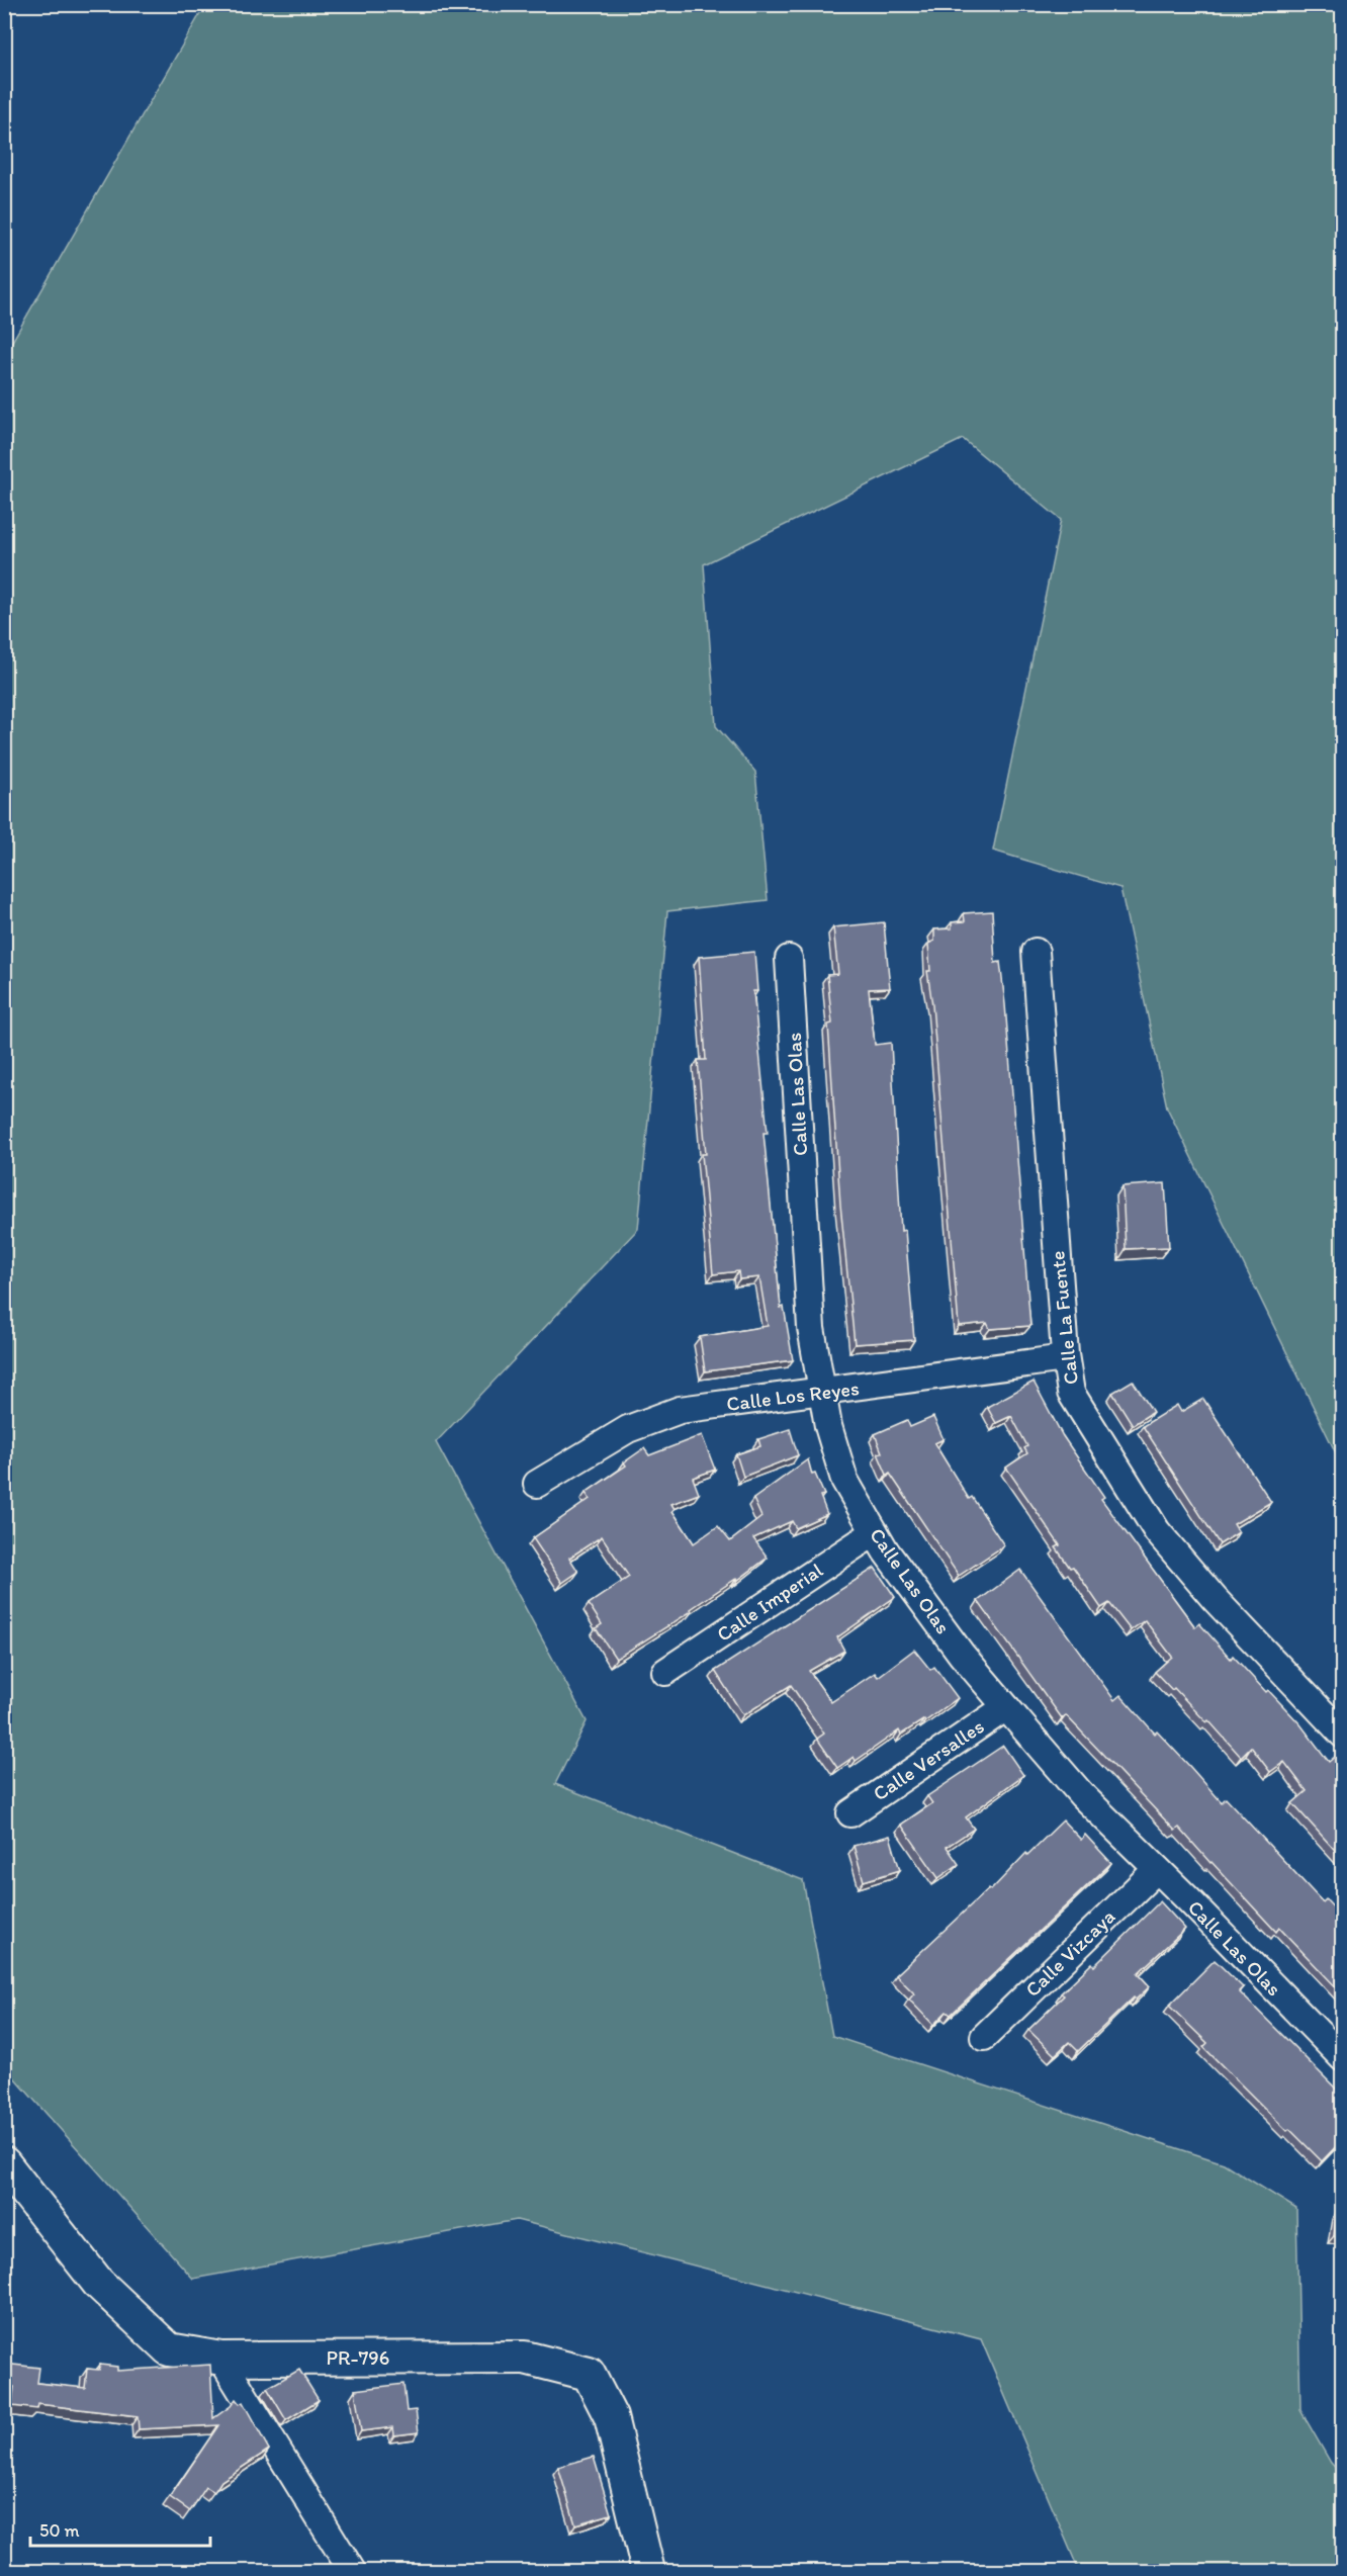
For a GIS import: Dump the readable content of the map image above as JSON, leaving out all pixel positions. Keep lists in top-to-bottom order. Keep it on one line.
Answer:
{"streets":{"street":["Calle Las Olas","Calle La Fuente","Calle Los Reyes","Calle Imperial","Calle Versalles","Calle Vizcaya","PR-796"]},"crossings":[["Calle Las Olas","Calle Los Reyes"],["Calle Las Olas","Calle Imperial"],["Calle Las Olas","Calle Versalles"],["Calle Las Olas","Calle Vizcaya"],["Calle La Fuente","Calle Los Reyes"]],"scale_bar":"50 m"}
